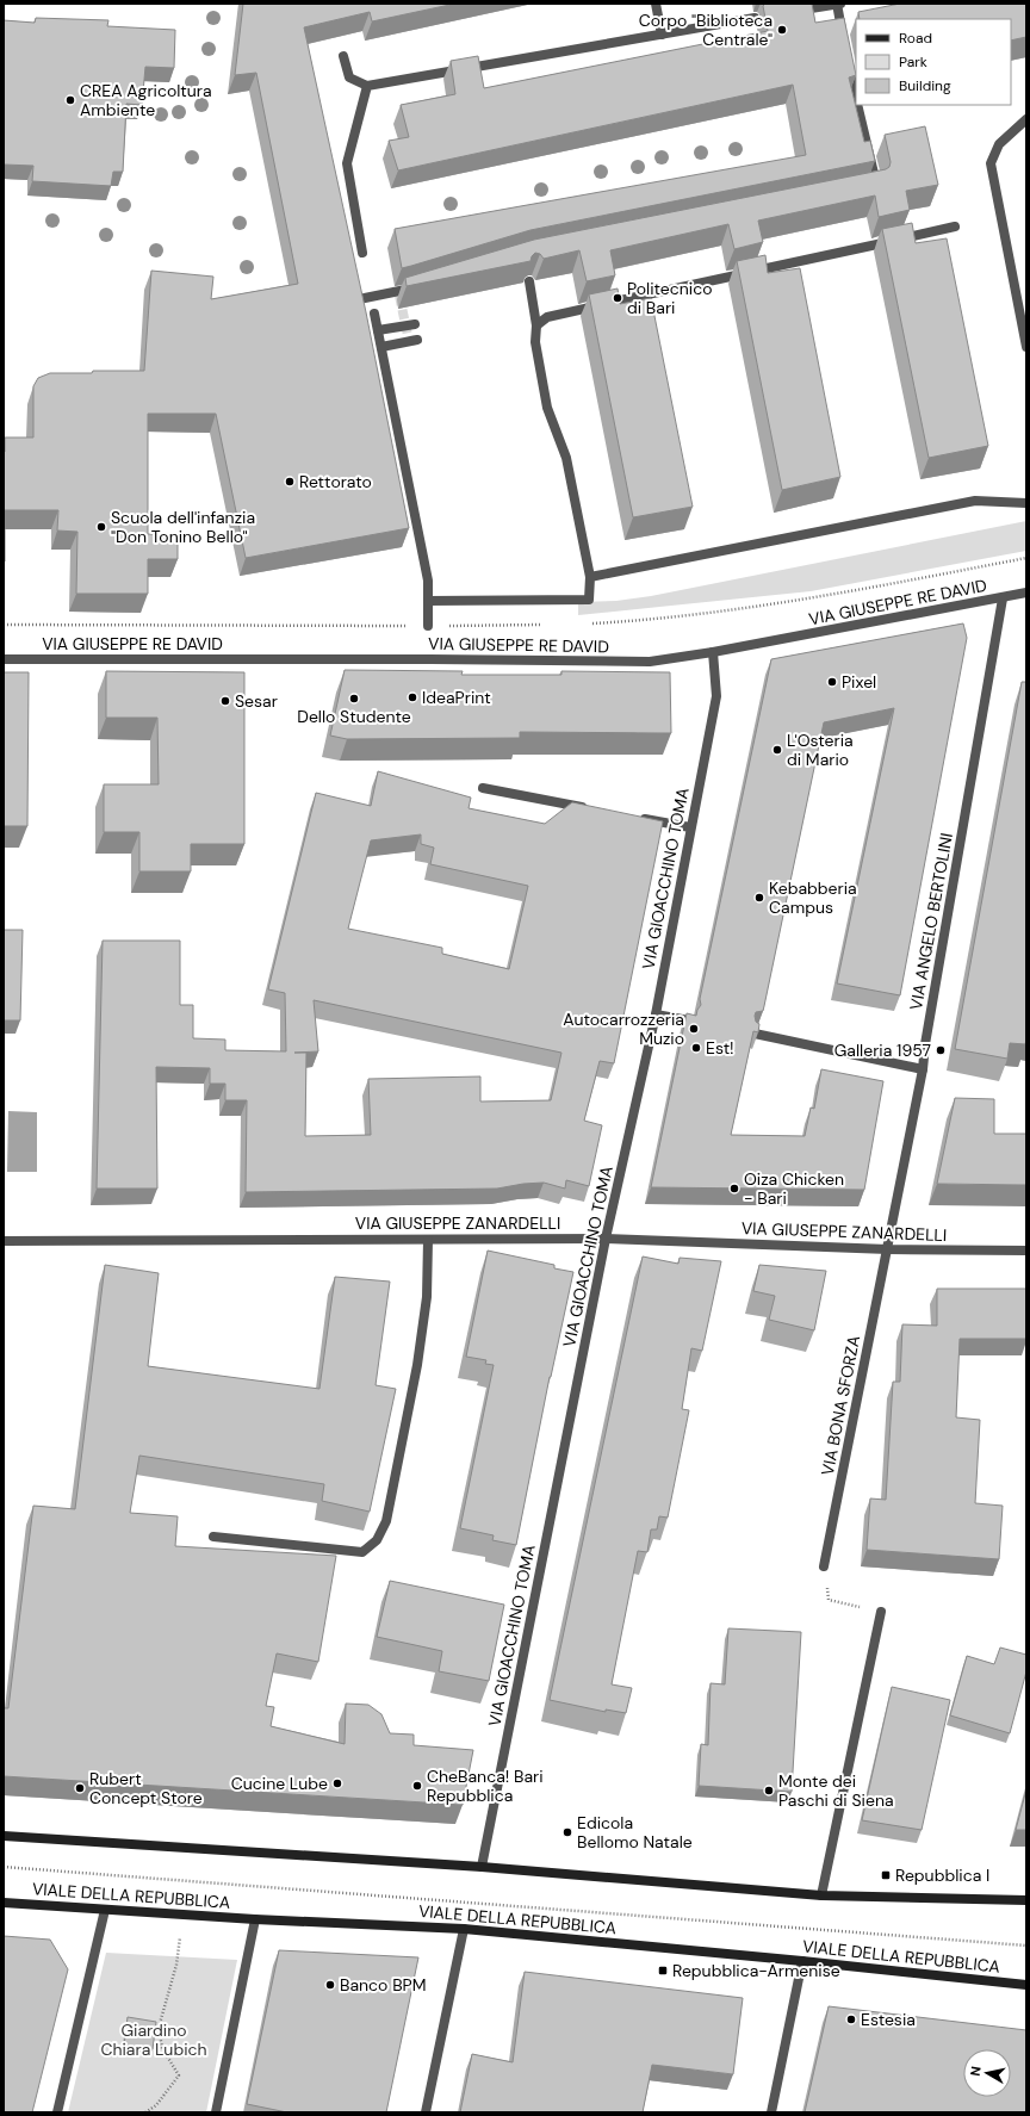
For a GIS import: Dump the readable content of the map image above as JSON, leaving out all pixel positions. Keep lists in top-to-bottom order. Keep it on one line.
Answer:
{"streets":{"main road":["VIALE DELLA REPUBBLICA"],"street":["VIA GIUSEPPE RE DAVID","VIA GIOACCHINO TOMA","VIA ANGELO BERTOLINI","VIA GIUSEPPE ZANARDELLI","VIA BONA SFORZA"]},"crossings":[["VIA GIUSEPPE RE DAVID","VIA GIOACCHINO TOMA"],["VIA GIUSEPPE RE DAVID","VIA ANGELO BERTOLINI"],["VIA GIOACCHINO TOMA","VIA GIUSEPPE ZANARDELLI"],["VIA ANGELO BERTOLINI","VIA GIUSEPPE ZANARDELLI"],["VIA ANGELO BERTOLINI","VIA BONA SFORZA"],["VIA GIUSEPPE ZANARDELLI","VIA BONA SFORZA"]],"parks":["Giardino Chiara Lubich"],"places":{"other":["Corpo \"Biblioteca Centrale\"","CREA Agricoltura Ambiente","Politecnico di Bari","Rettorato","Scuola dell'infanzia \"Don Tonino Bello\"","Pixel","IdeaPrint","Dello Studente","Sesar","L'Osteria di Mario","Kebabberia Campus","Autocarrozzeria Muzio","Est!","Galleria 1957","Oiza Chicken - Bari","Cucine Lube","CheBanca! Bari Repubblica","Rubert Concept Store","Monte dei Paschi di Siena","Edicola Bellomo Natale","Banco BPM","Estesia"],"transit":["Repubblica I","Repubblica-Armenise"]},"legend":["Road","Park","Building"],"north":"left"}
